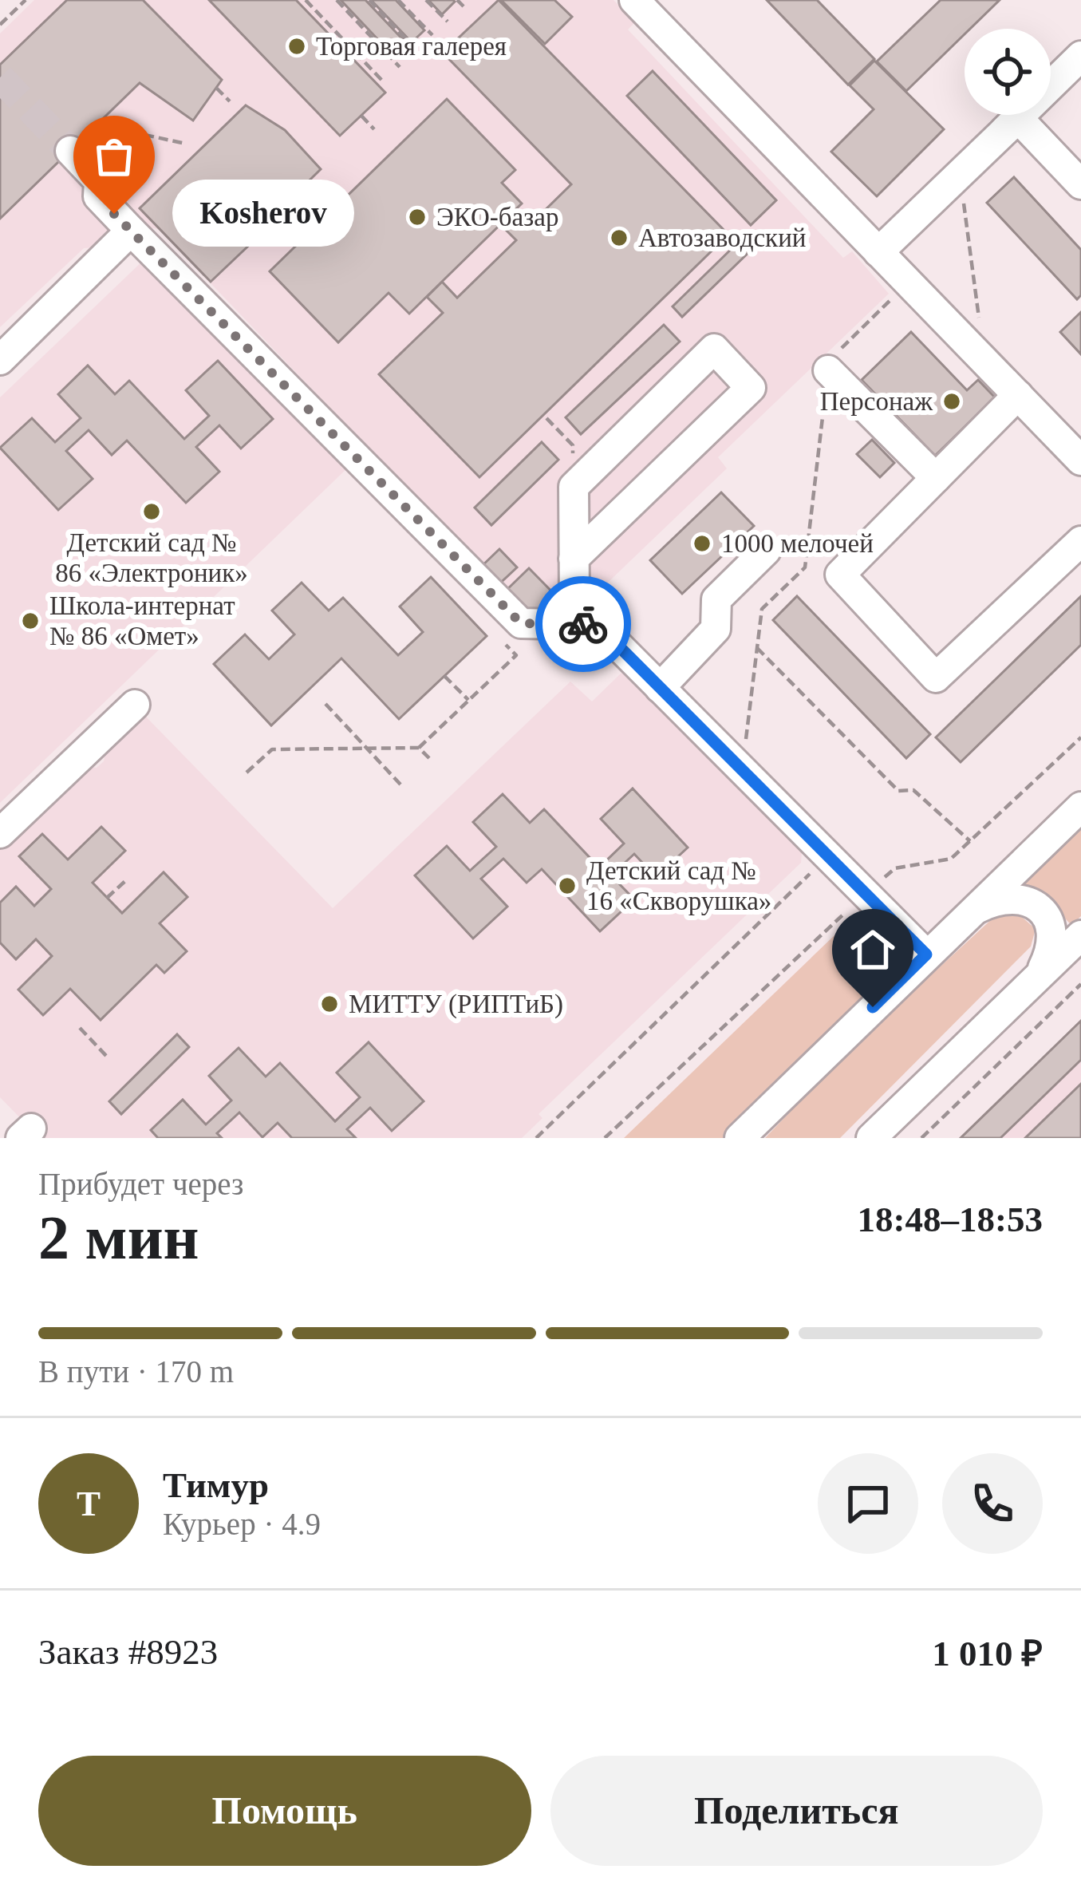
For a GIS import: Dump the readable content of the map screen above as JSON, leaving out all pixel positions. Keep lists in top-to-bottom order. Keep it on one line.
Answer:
{"places":["Торговая галерея","Kosherov","ЭКО-базар","Автозаводский","Персонаж","Детский сад № 86 «Электроник»","1000 мелочей","Школа-интернат № 86 «Омет»","Детский сад № 16 «Скворушка»","МИТТУ (РИПТиБ)"],"page":{"bubble":"Kosherov","heading":["2 мин","Прибудет через","18:48–18:53"],"panel":["Тимур","Курьер · 4.9","Заказ #8923","1 010 ₽"],"bar":"В пути · 170 m","round":"Т","buttons":["Помощь","Поделиться"]}}
